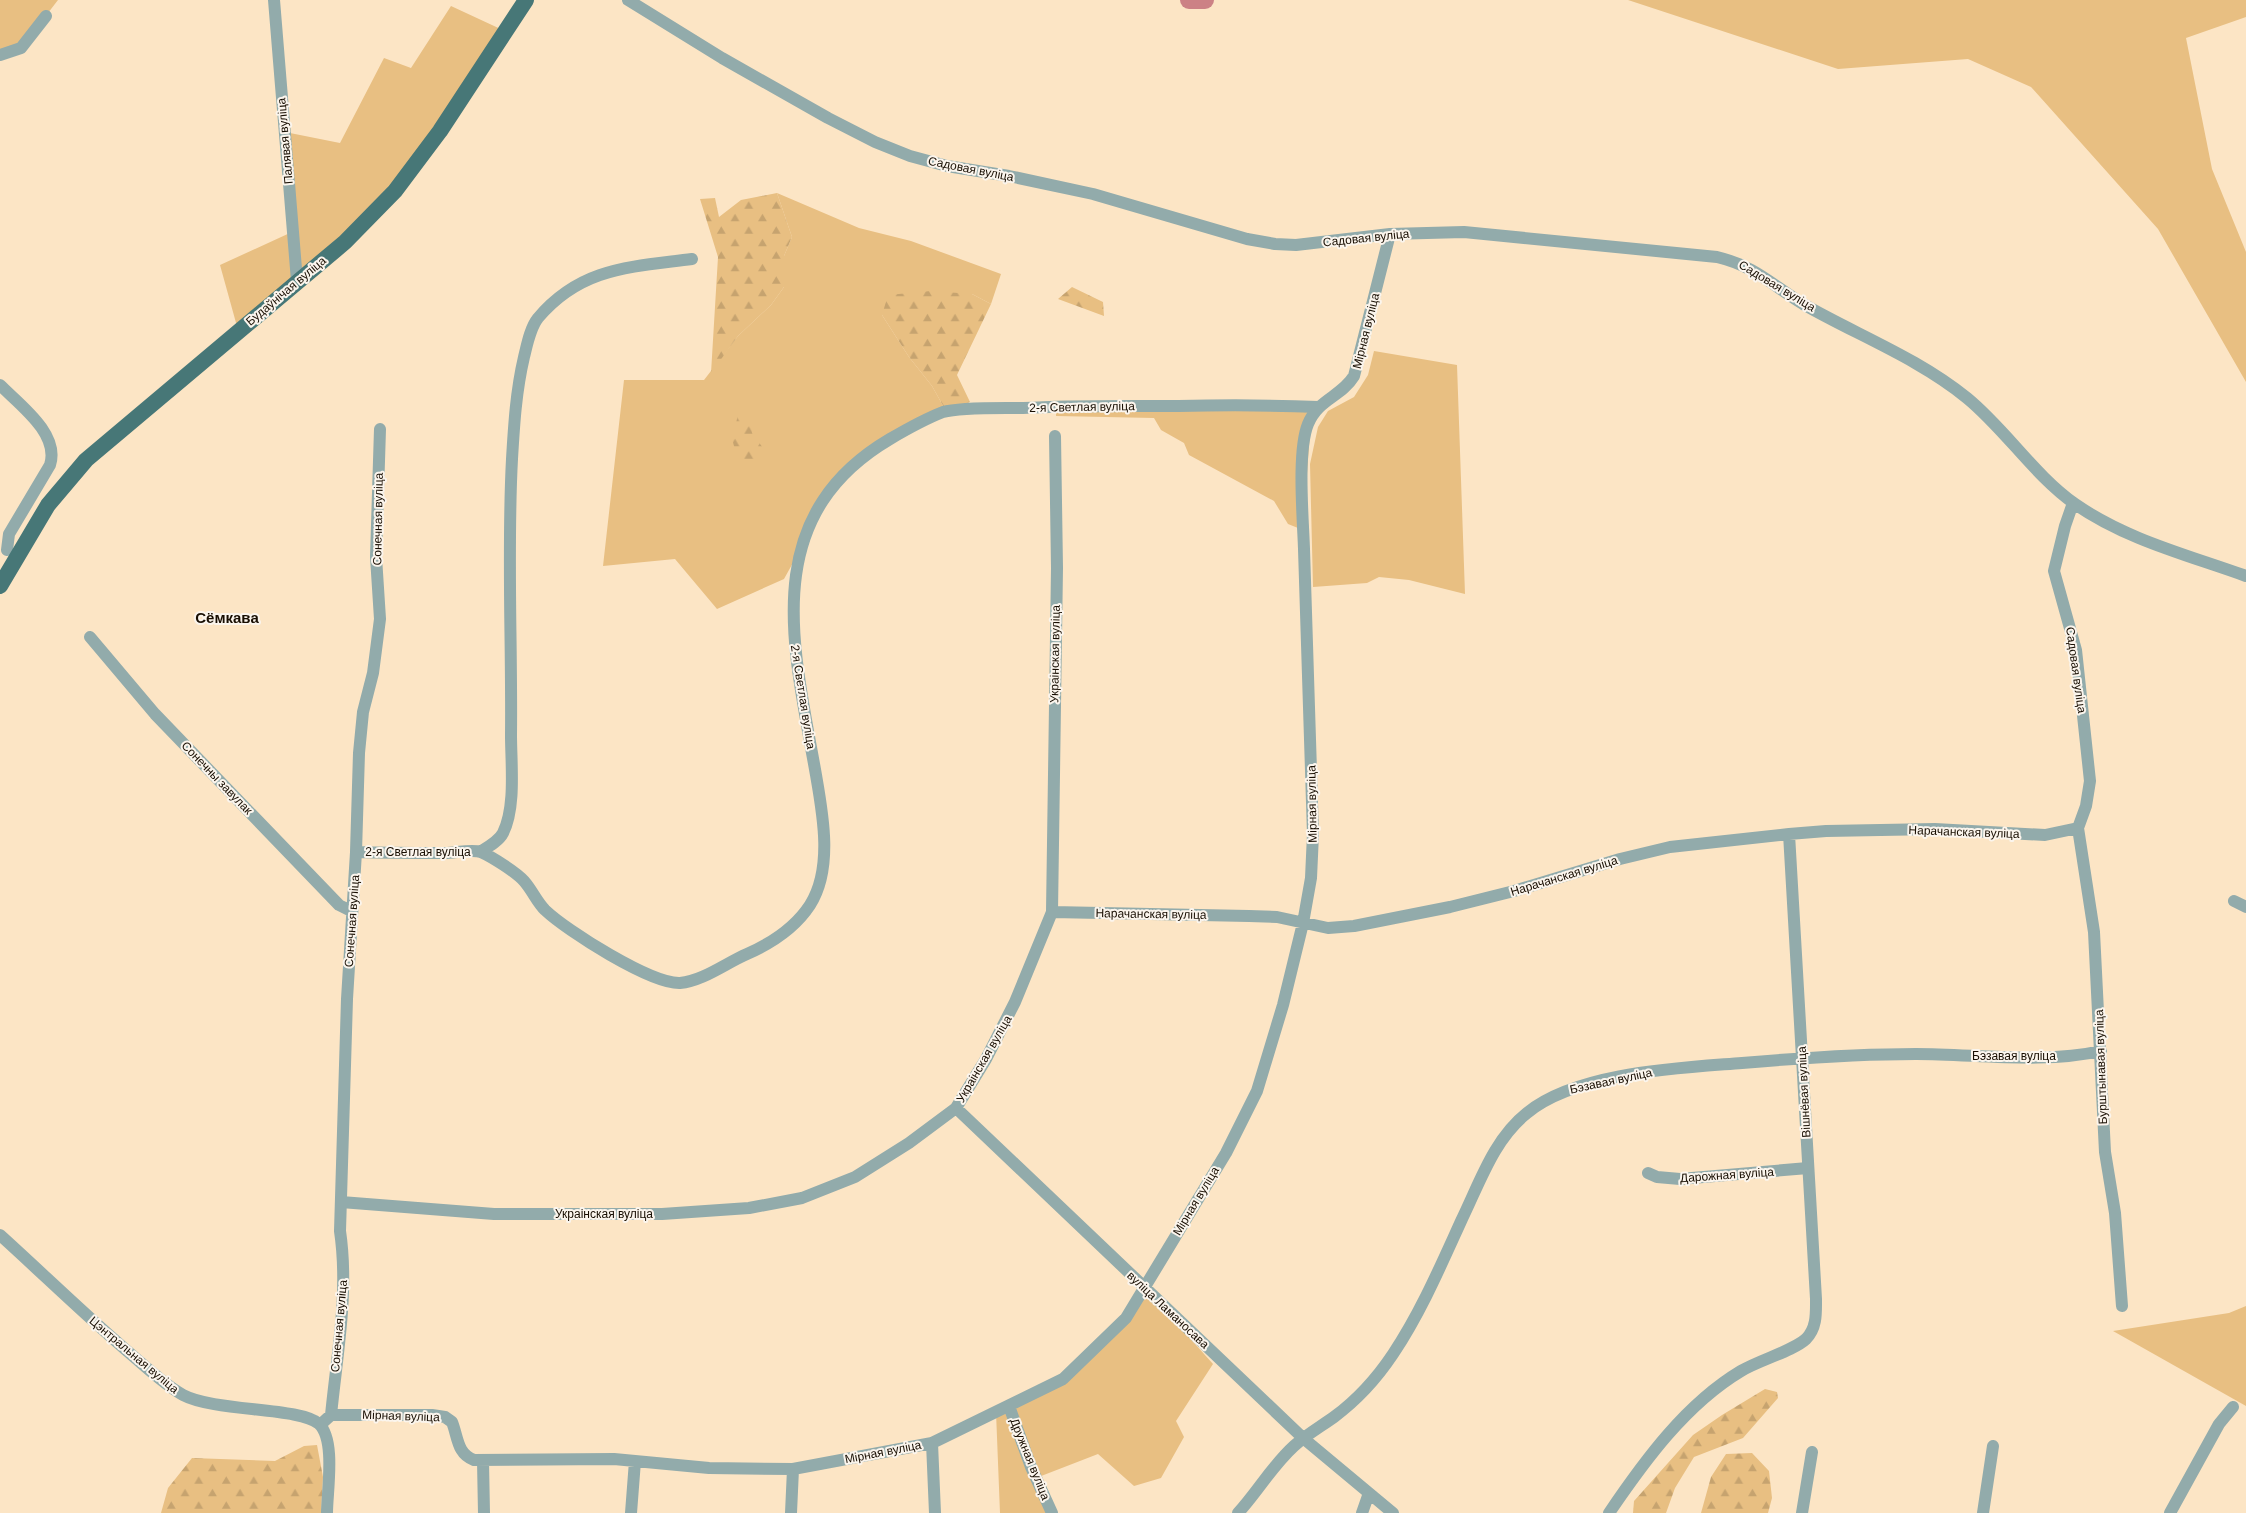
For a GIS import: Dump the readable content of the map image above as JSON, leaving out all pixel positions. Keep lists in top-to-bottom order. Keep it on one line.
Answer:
{"streets":{"main road":["Будаўнічая вуліца"],"street":["Палявая вуліца","Садовая вуліца","Мірная вуліца","2-я Светлая вуліца","Сонечная вуліца","Украінская вуліца","Сонечны завулак","Нарачанская вуліца","Бэзавая вуліца","Бурштынавая вуліца","Вішнёвая вуліца","Дарожная вуліца","вуліца Ламаносава","Цэнтральная вуліца","Дружная вуліца"]},"crossings":[["Палявая вуліца","Будаўнічая вуліца"],["Садовая вуліца","Мірная вуліца"],["Садовая вуліца","Нарачанская вуліца"],["Садовая вуліца","Бурштынавая вуліца"],["Мірная вуліца","2-я Светлая вуліца"],["Мірная вуліца","Сонечная вуліца"],["Мірная вуліца","Нарачанская вуліца"],["Мірная вуліца","вуліца Ламаносава"],["Мірная вуліца","Дружная вуліца"],["2-я Светлая вуліца","Сонечная вуліца"],["Сонечная вуліца","Украінская вуліца"],["Сонечная вуліца","Сонечны завулак"],["Украінская вуліца","Нарачанская вуліца"],["Украінская вуліца","вуліца Ламаносава"],["Нарачанская вуліца","Бурштынавая вуліца"],["Нарачанская вуліца","Вішнёвая вуліца"],["Бэзавая вуліца","Бурштынавая вуліца"],["Бэзавая вуліца","Вішнёвая вуліца"],["Бэзавая вуліца","вуліца Ламаносава"],["Вішнёвая вуліца","Дарожная вуліца"]],"districts":["Сёмкава"]}
